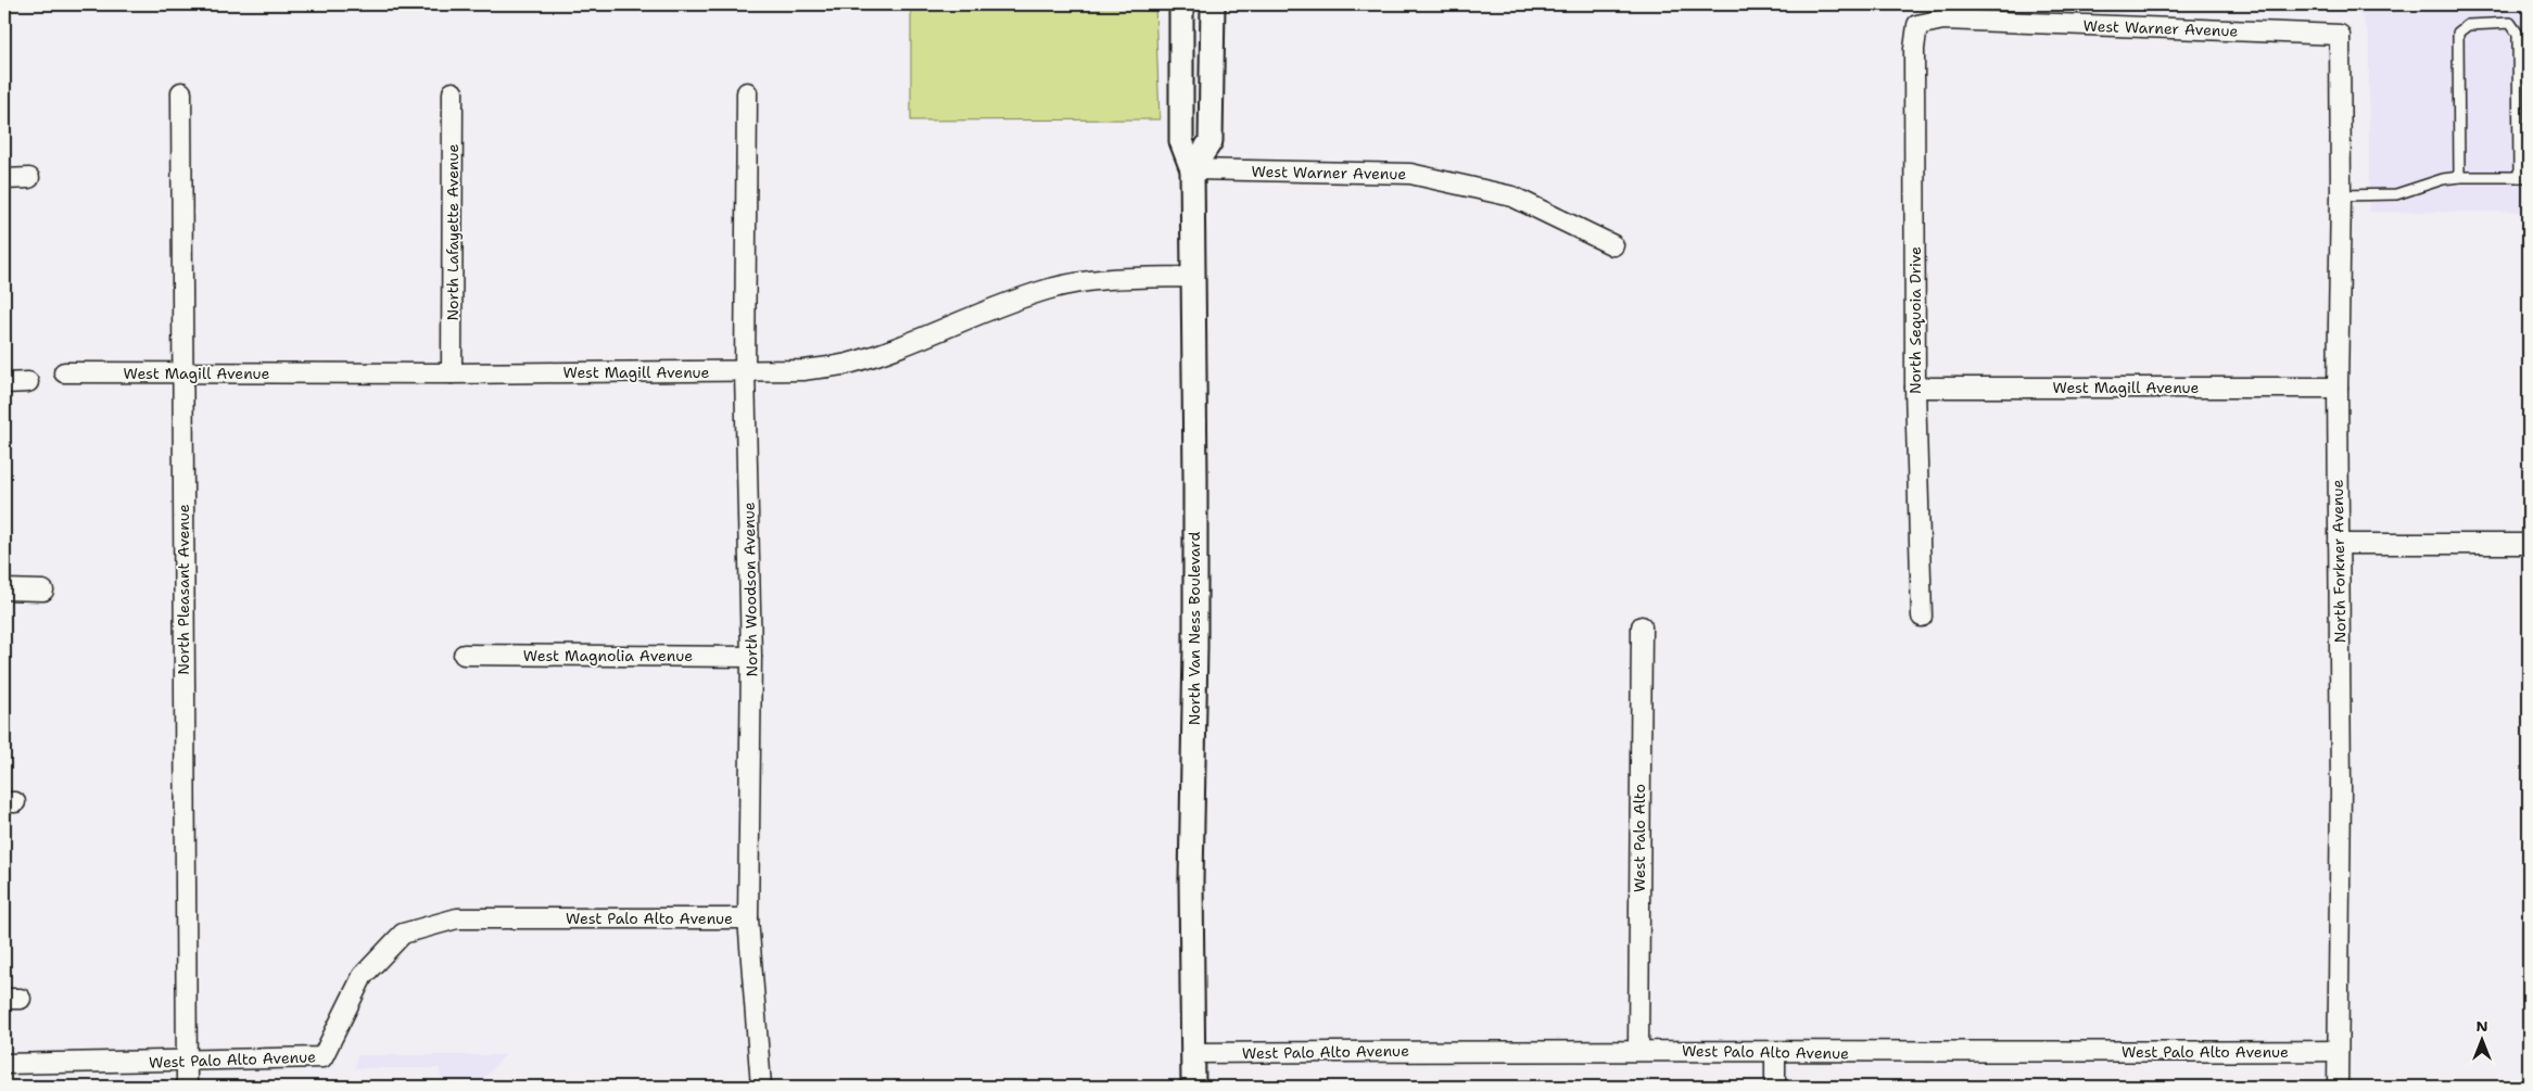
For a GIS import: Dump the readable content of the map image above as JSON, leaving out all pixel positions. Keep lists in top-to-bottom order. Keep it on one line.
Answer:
{"streets":{"street":["West Warner Avenue","North Lafayette Avenue","North Sequoia Drive","West Magill Avenue","North Forkner Avenue","North Pleasant Avenue","North Woodson Avenue","North Van Ness Boulevard","West Magnolia Avenue","West Palo Alto","West Palo Alto Avenue"]},"crossings":[["West Warner Avenue","North Sequoia Drive"],["West Warner Avenue","North Forkner Avenue"],["West Warner Avenue","North Van Ness Boulevard"],["North Lafayette Avenue","West Magill Avenue"],["North Sequoia Drive","West Magill Avenue"],["West Magill Avenue","North Forkner Avenue"],["West Magill Avenue","North Pleasant Avenue"],["West Magill Avenue","North Woodson Avenue"],["West Magill Avenue","North Van Ness Boulevard"],["North Forkner Avenue","West Palo Alto Avenue"],["North Pleasant Avenue","West Palo Alto Avenue"],["North Woodson Avenue","West Magnolia Avenue"],["North Woodson Avenue","West Palo Alto Avenue"],["North Van Ness Boulevard","West Palo Alto Avenue"],["West Palo Alto","West Palo Alto Avenue"]],"north":"top"}
